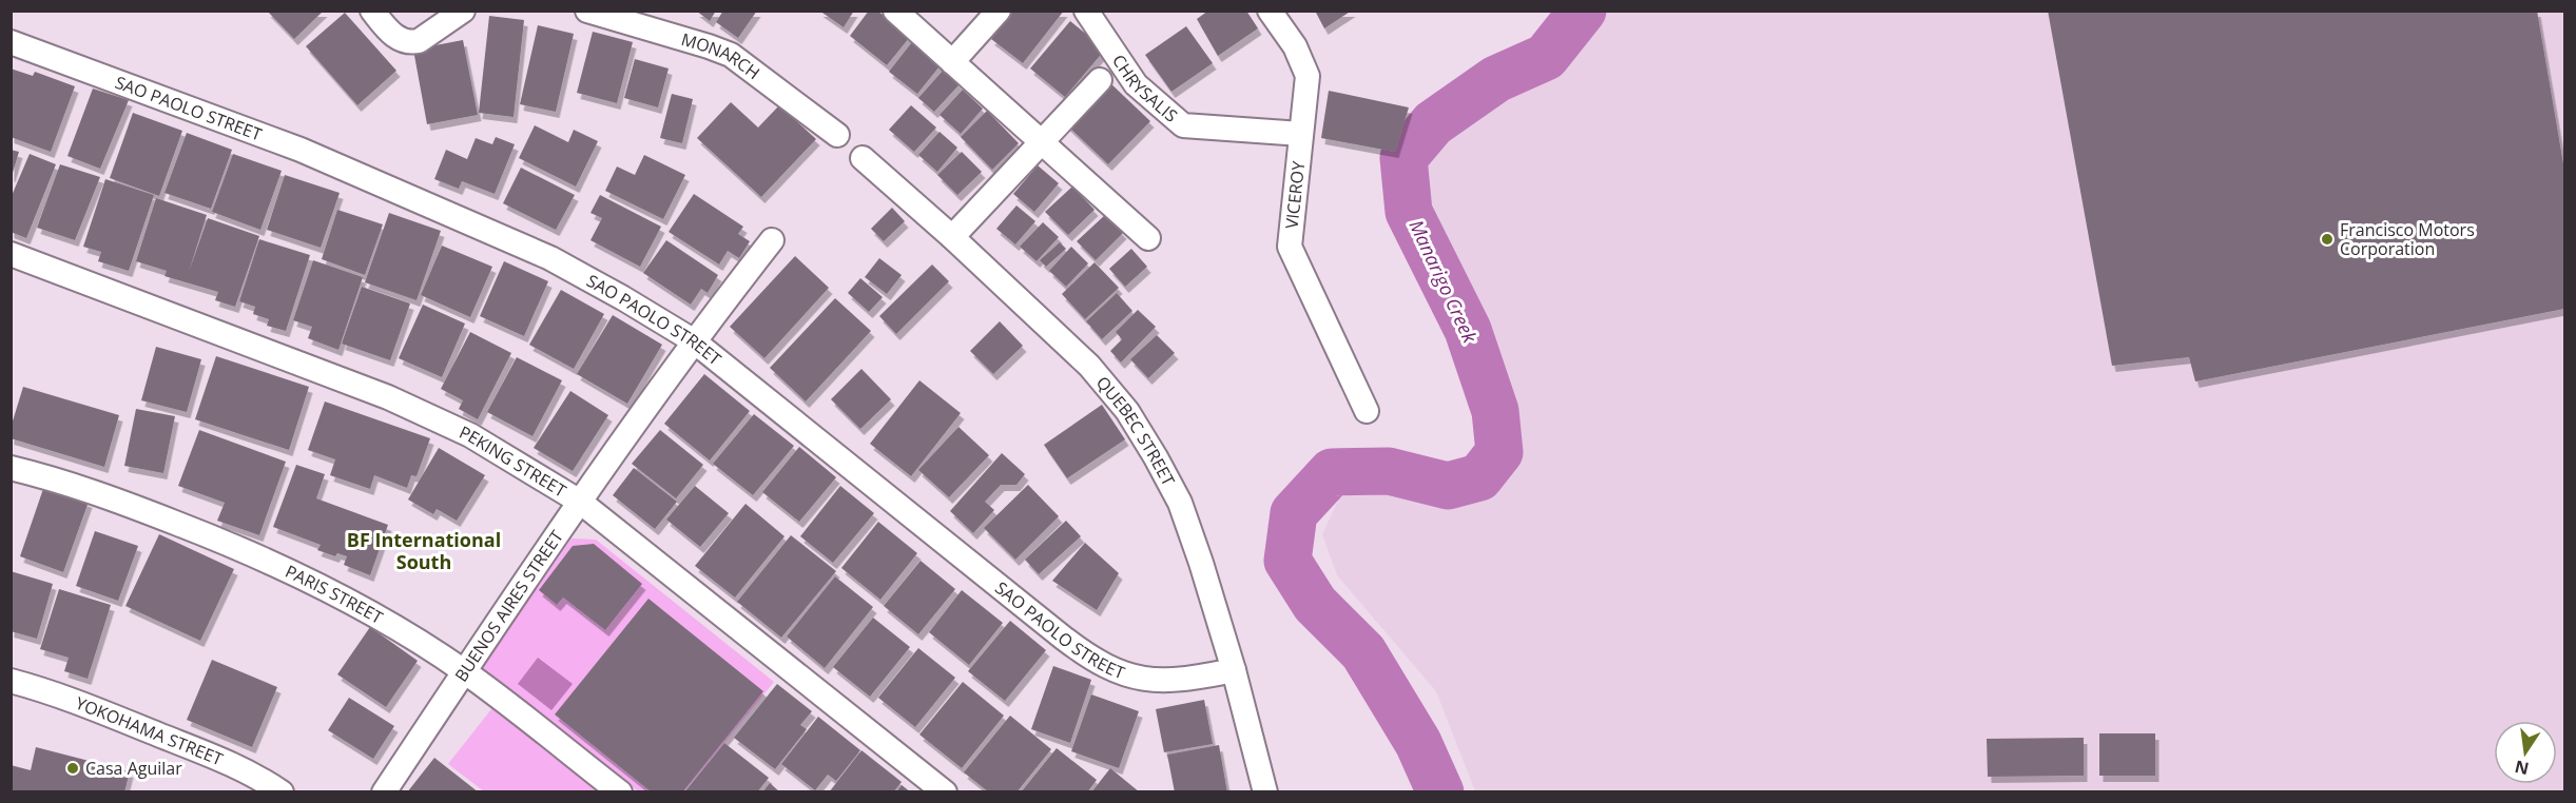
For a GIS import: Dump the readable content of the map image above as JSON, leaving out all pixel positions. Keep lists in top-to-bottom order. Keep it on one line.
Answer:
{"streets":{"street":["MONARCH","CHRYSALIS","SAO PAOLO STREET","VICEROY","QUEBEC STREET","PEKING STREET","PARIS STREET","BUENOS AIRES STREET","YOKOHAMA STREET"]},"crossings":[["CHRYSALIS","VICEROY"],["SAO PAOLO STREET","QUEBEC STREET"],["SAO PAOLO STREET","BUENOS AIRES STREET"],["PEKING STREET","BUENOS AIRES STREET"],["PARIS STREET","BUENOS AIRES STREET"]],"districts":["BF International South"],"water":["Manarigo Creek"],"places":["Francisco Motors Corporation","Casa Aguilar"],"north":"bottom"}
